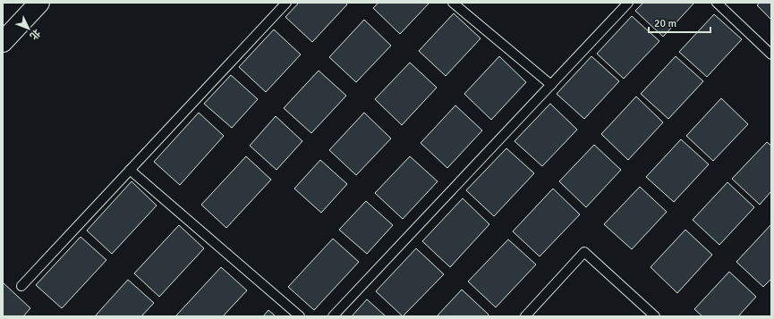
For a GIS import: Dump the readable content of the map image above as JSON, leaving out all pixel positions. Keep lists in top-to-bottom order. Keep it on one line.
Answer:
{"scale_bar":"20 m","north":"bottom right"}
